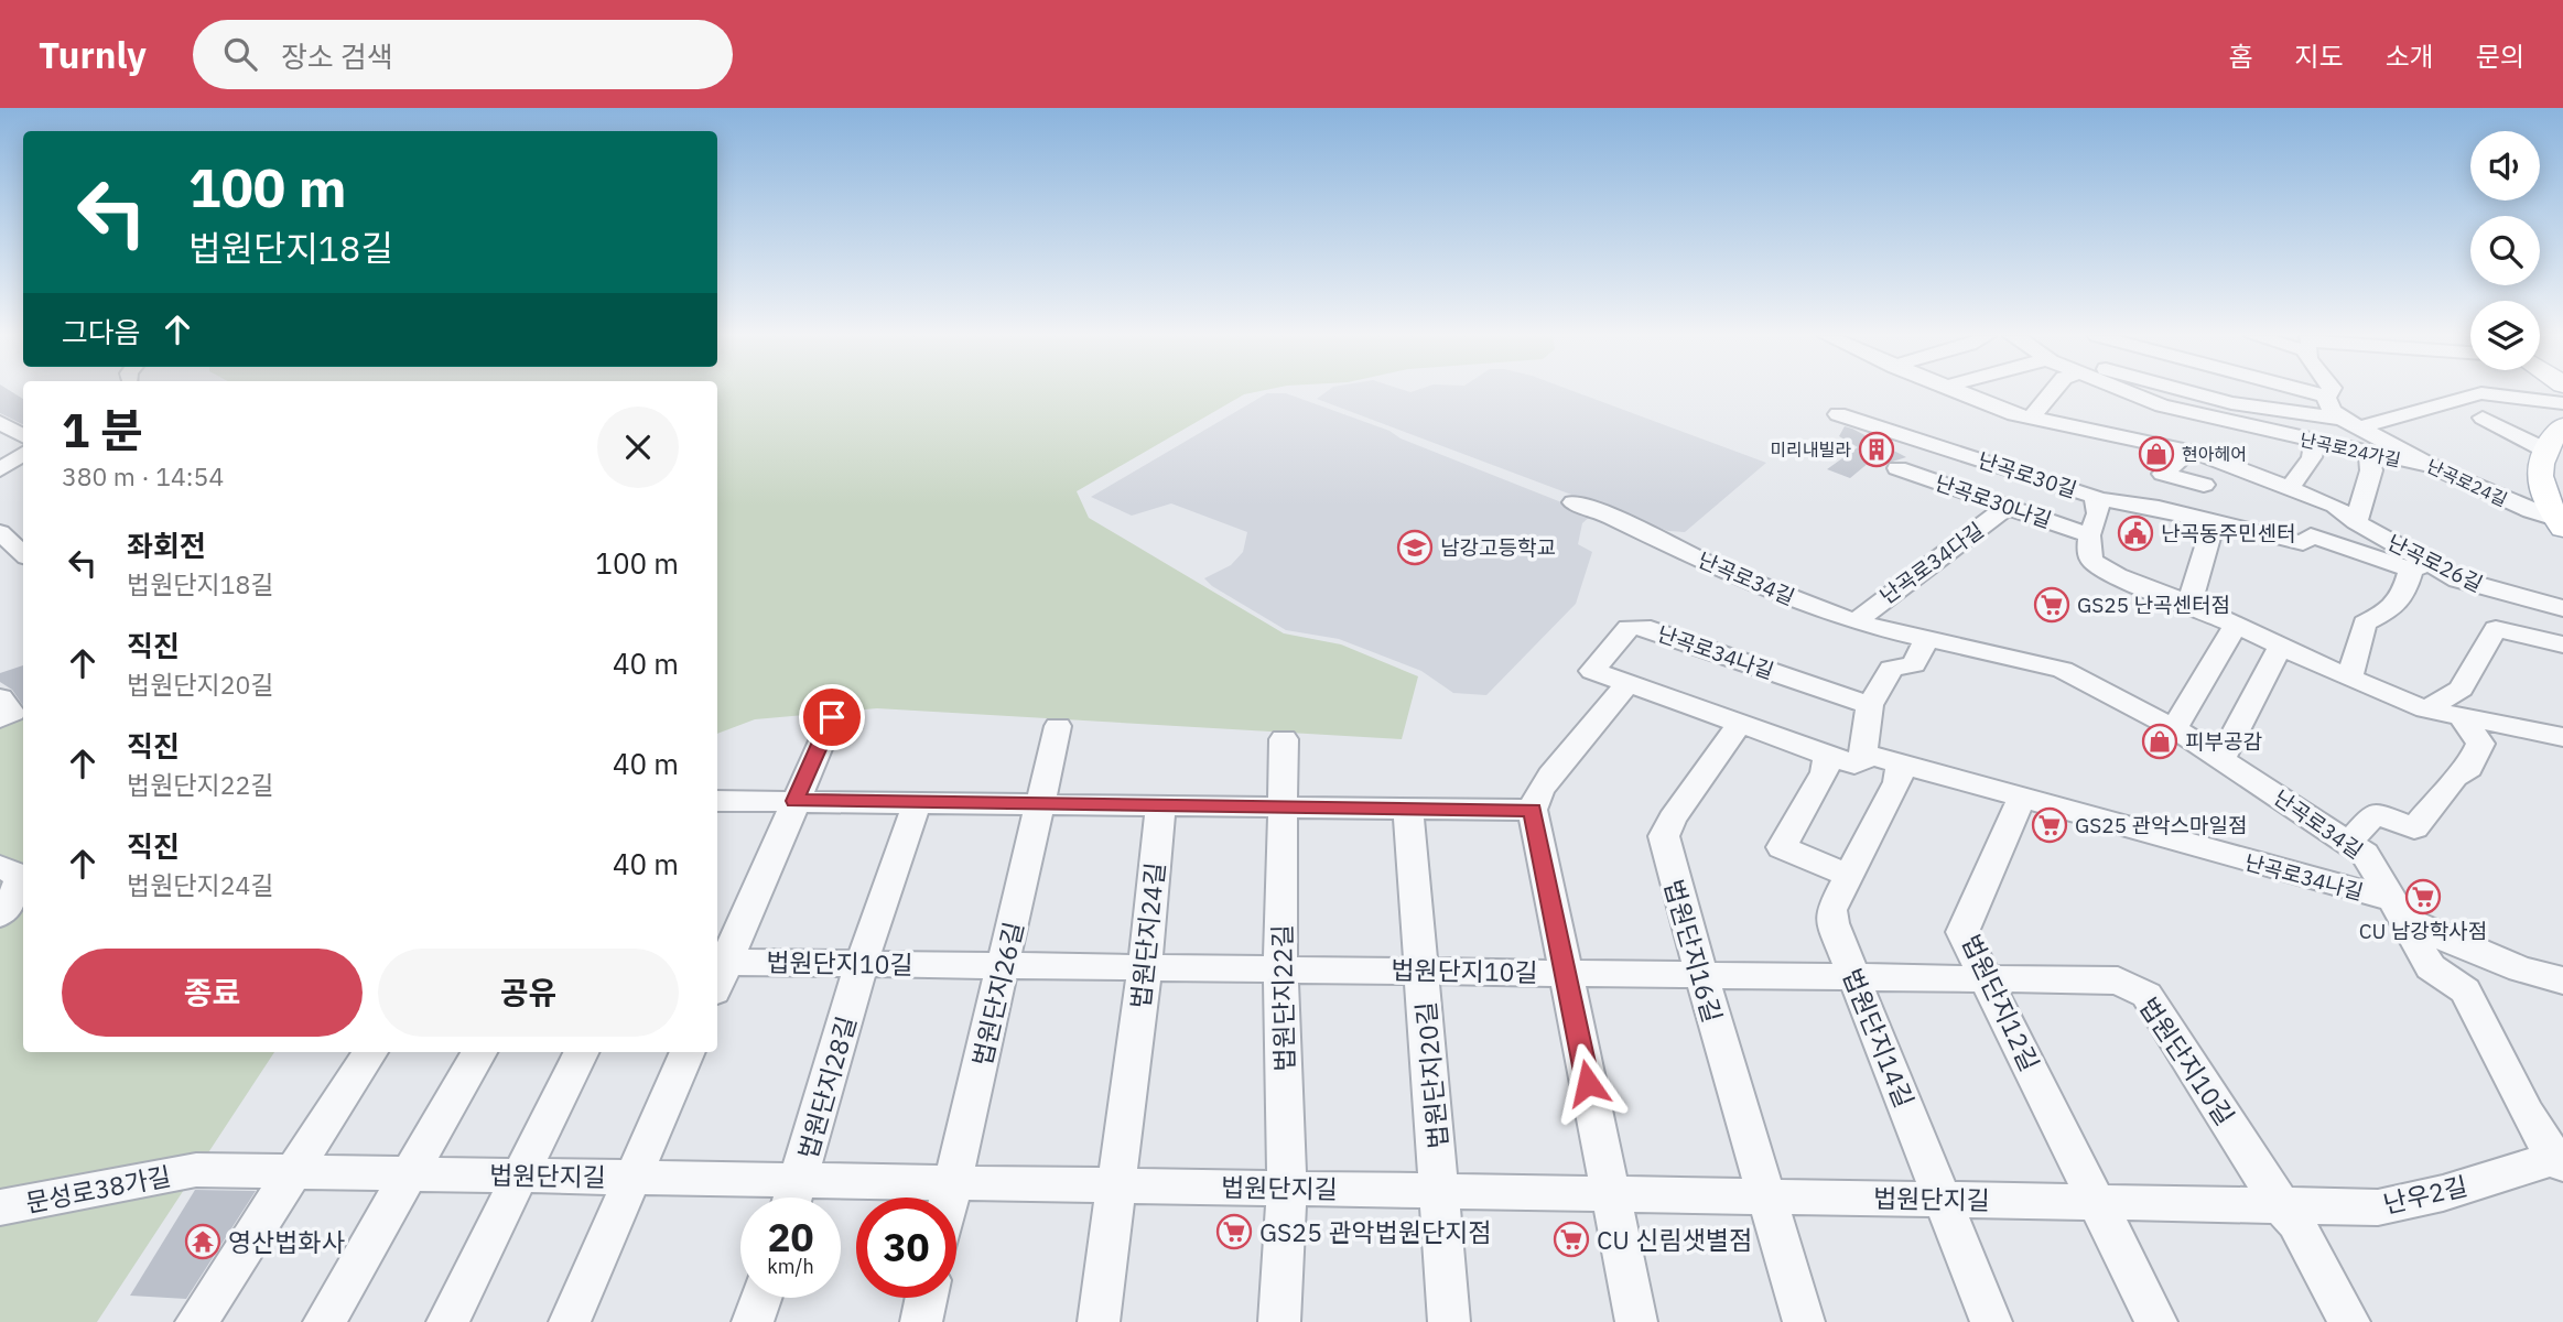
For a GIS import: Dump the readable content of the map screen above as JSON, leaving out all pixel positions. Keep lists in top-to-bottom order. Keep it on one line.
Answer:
{"streets":{"street":["난곡로24가길","난곡로30길","난곡로24길","난곡로30나길","난곡로34다길","난곡로26길","난곡로34길","난곡로34나길","법원단지24길","법원단지16길","법원단지10길","법원단지26길","법원단지22길","법원단지12길","법원단지14길","법원단지20길","법원단지28길","법원단지길","문성로38가길","난우2길"]},"crossings":[["난곡로24가길","난곡로24길"],["난곡로30길","난곡로30나길"],["난곡로30나길","난곡로34다길"],["난곡로34다길","난곡로34길"],["난곡로34길","난곡로34나길"],["난곡로34길","난우2길"],["난곡로34나길","법원단지16길"],["난곡로34나길","법원단지12길"],["난곡로34나길","법원단지14길"],["법원단지24길","법원단지10길"],["법원단지24길","법원단지길"],["법원단지16길","법원단지10길"],["법원단지16길","법원단지길"],["법원단지10길","법원단지26길"],["법원단지10길","법원단지22길"],["법원단지10길","법원단지12길"],["법원단지10길","법원단지14길"],["법원단지10길","법원단지20길"],["법원단지10길","법원단지28길"],["법원단지10길","법원단지길"],["법원단지10길","난우2길"],["법원단지26길","법원단지길"],["법원단지22길","법원단지길"],["법원단지12길","법원단지길"],["법원단지14길","법원단지길"],["법원단지20길","법원단지길"],["법원단지28길","법원단지길"],["법원단지길","문성로38가길"],["법원단지길","난우2길"]],"places":{"building":["미리내빌라"],"shop":["현아헤어","피부공감"],"public building":["난곡동주민센터"],"school or university":["남강고등학교"],"supermarket":["GS25 난곡센터점","GS25 관악스마일점","CU 남강학사점","GS25 관악법원단지점","CU 신림샛별점"],"temple":["영산법화사"]},"page":{"header":"Turnly","search":"장소 검색","nav":["홈","지도","소개","문의"],"turn":["100 m","법원단지18길"],"then":"그다음","heading":["1 분","380 m · 14:54"],"list":[{"name":"좌회전","note":"법원단지18길","value":"100 m"},{"name":"직진","note":"법원단지20길","value":"40 m"},{"name":"직진","note":"법원단지22길","value":"40 m"},{"name":"직진","note":"법원단지24길","value":"40 m"}],"buttons":["종료","공유"],"speed":"20 km/h","limit":"30"}}
